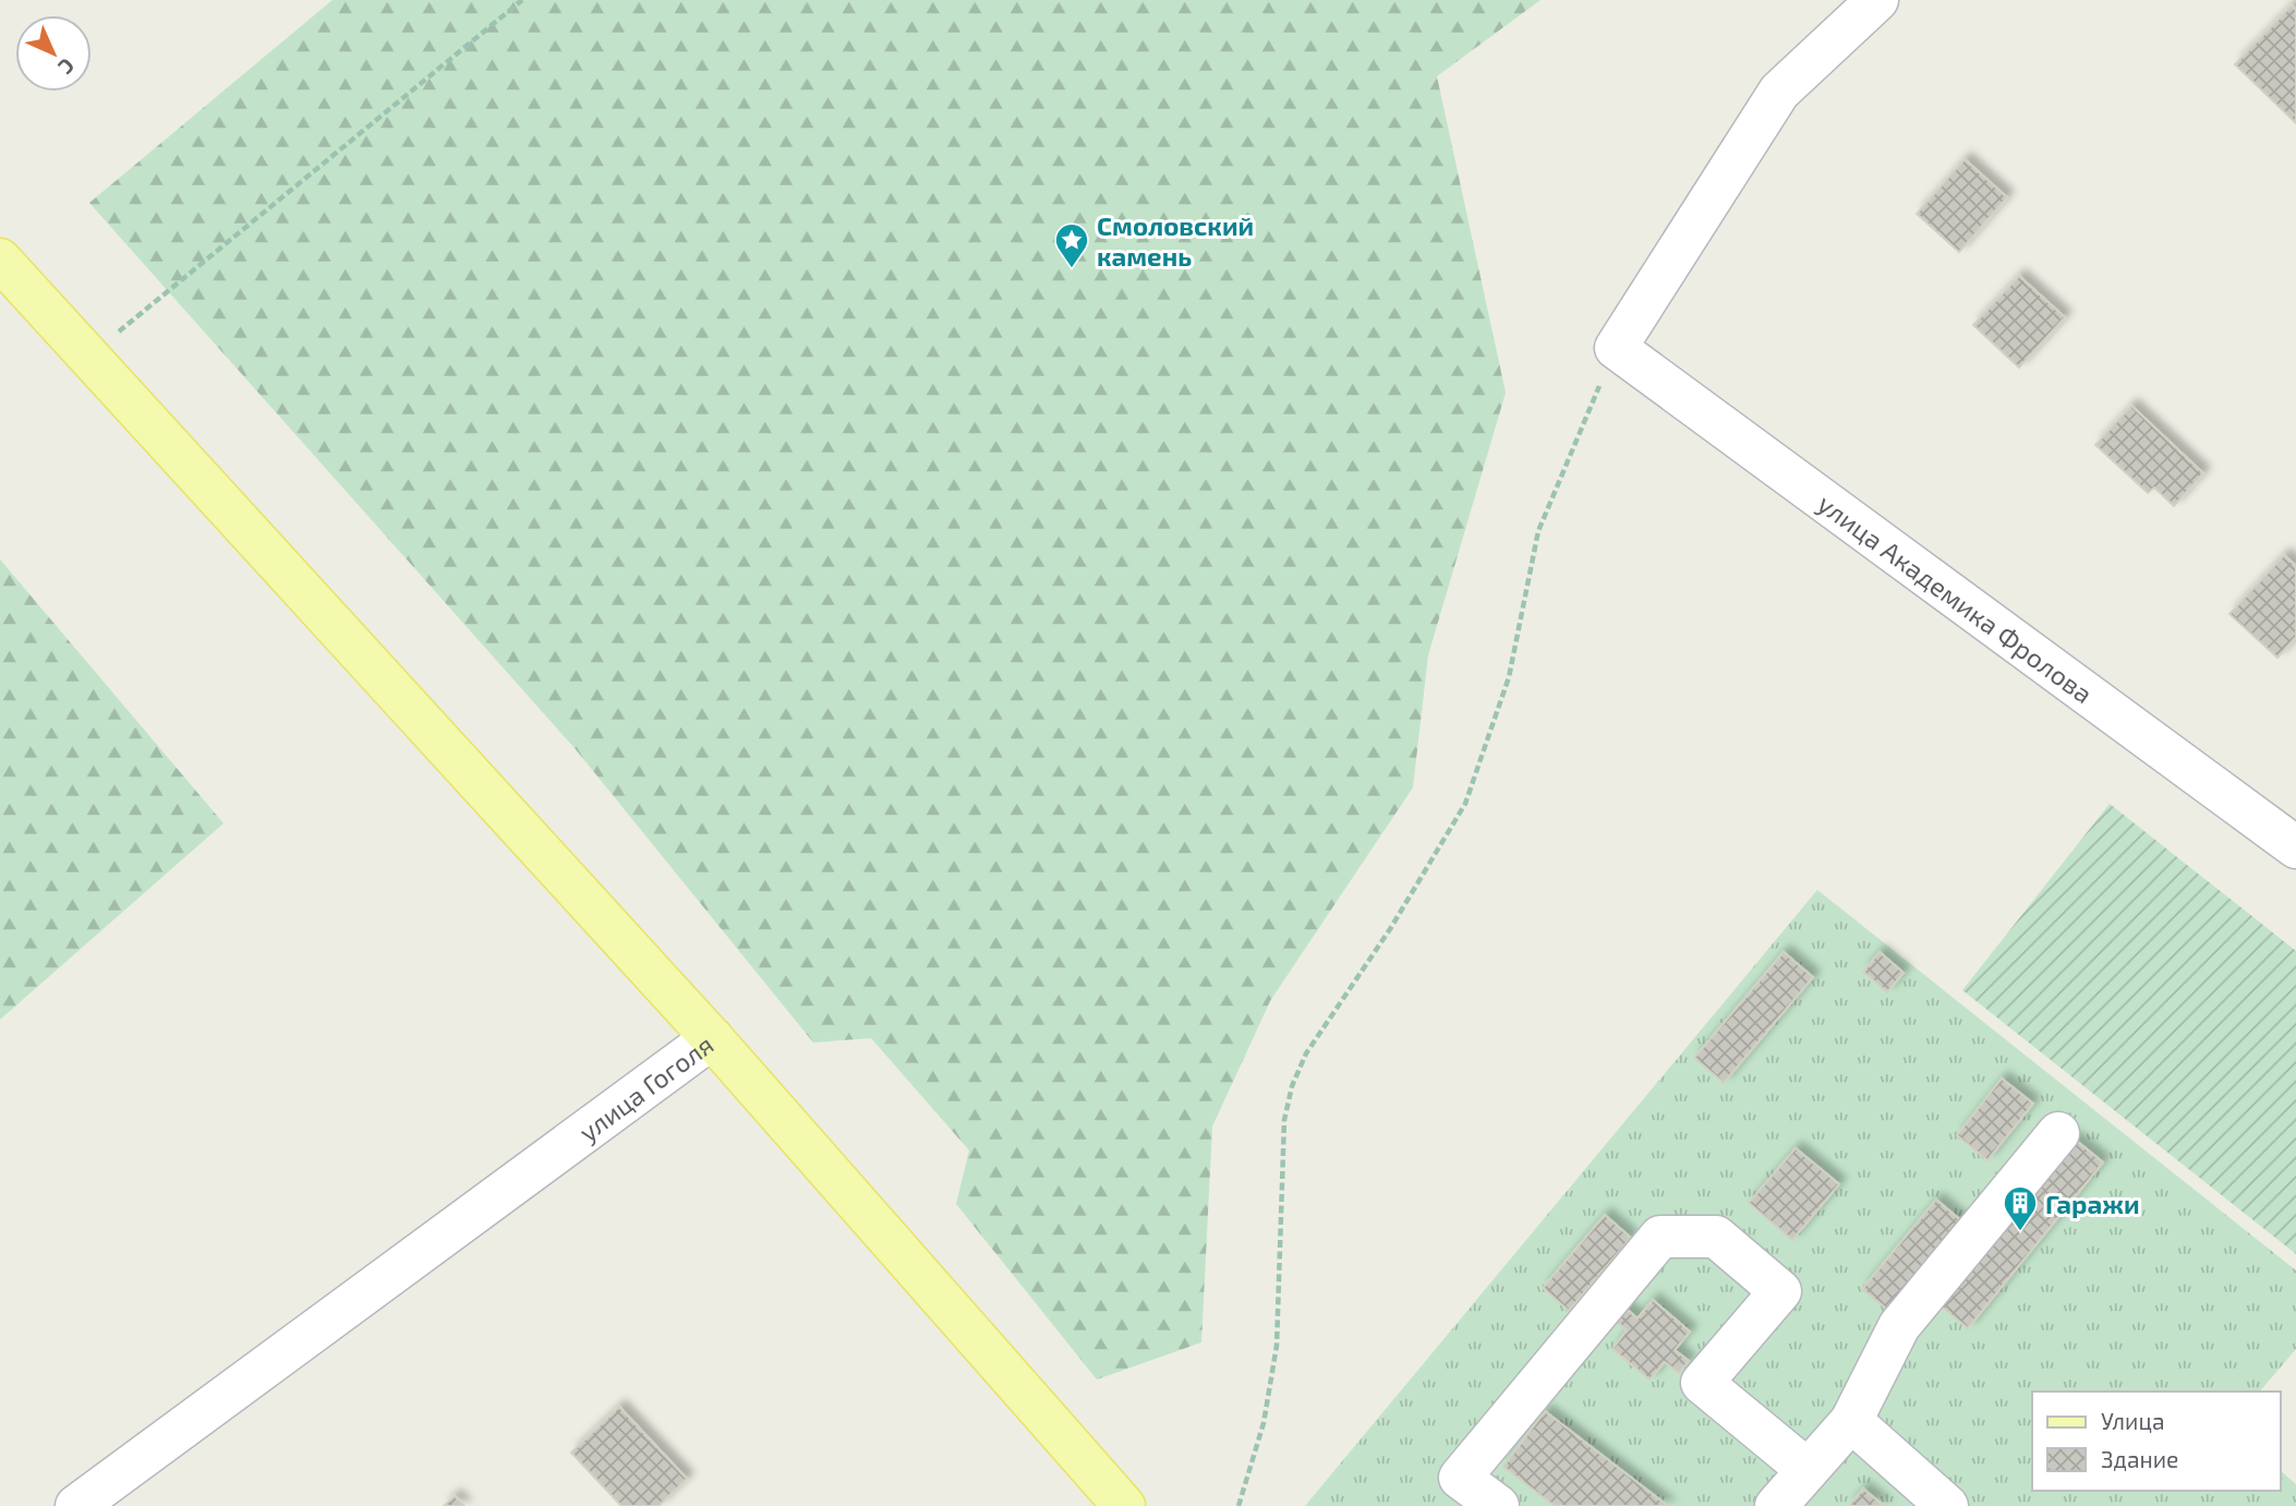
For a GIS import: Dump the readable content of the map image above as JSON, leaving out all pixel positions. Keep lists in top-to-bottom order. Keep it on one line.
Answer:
{"streets":{"main road":["улица Гоголя"],"street":["улица Академика Фролова"]},"places":{"place":["Смоловский камень"],"building":["Гаражи"]},"legend":["Улица","Здание"],"north":"bottom right"}
